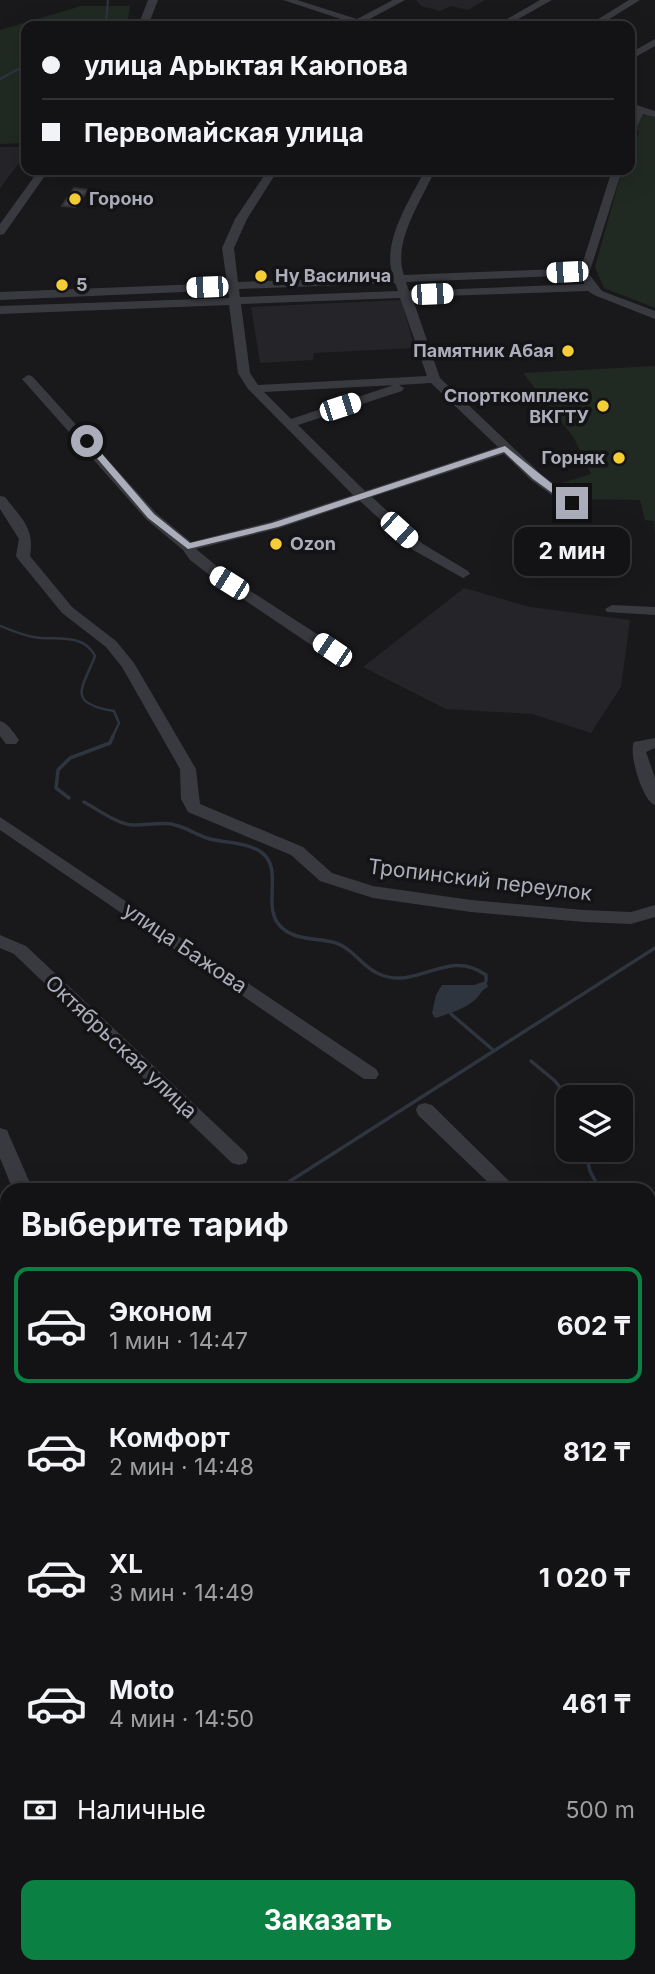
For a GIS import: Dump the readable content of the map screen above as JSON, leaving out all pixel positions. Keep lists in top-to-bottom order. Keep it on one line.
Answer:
{"streets":{"street":["Тропинский переулок","улица Бажова","Октябрьская улица"]},"places":["Гороно","Ну Василича","5","Памятник Абая","Спорткомплекс ВКГТУ","Горняк","Ozon"],"page":{"banner":["улица Арыктая Каюпова","Первомайская улица"],"bubble":"2 мин","heading":"Выберите тариф","list":[{"name":"Эконом","note":"1 мин · 14:47","value":"602 ₸"},{"name":"Комфорт","note":"2 мин · 14:48","value":"812 ₸"},{"name":"XL","note":"3 мин · 14:49","value":"1 020 ₸"},{"name":"Moto","note":"4 мин · 14:50","value":"461 ₸"}],"pay":["Наличные","500 m"],"buttons":"Заказать"}}
